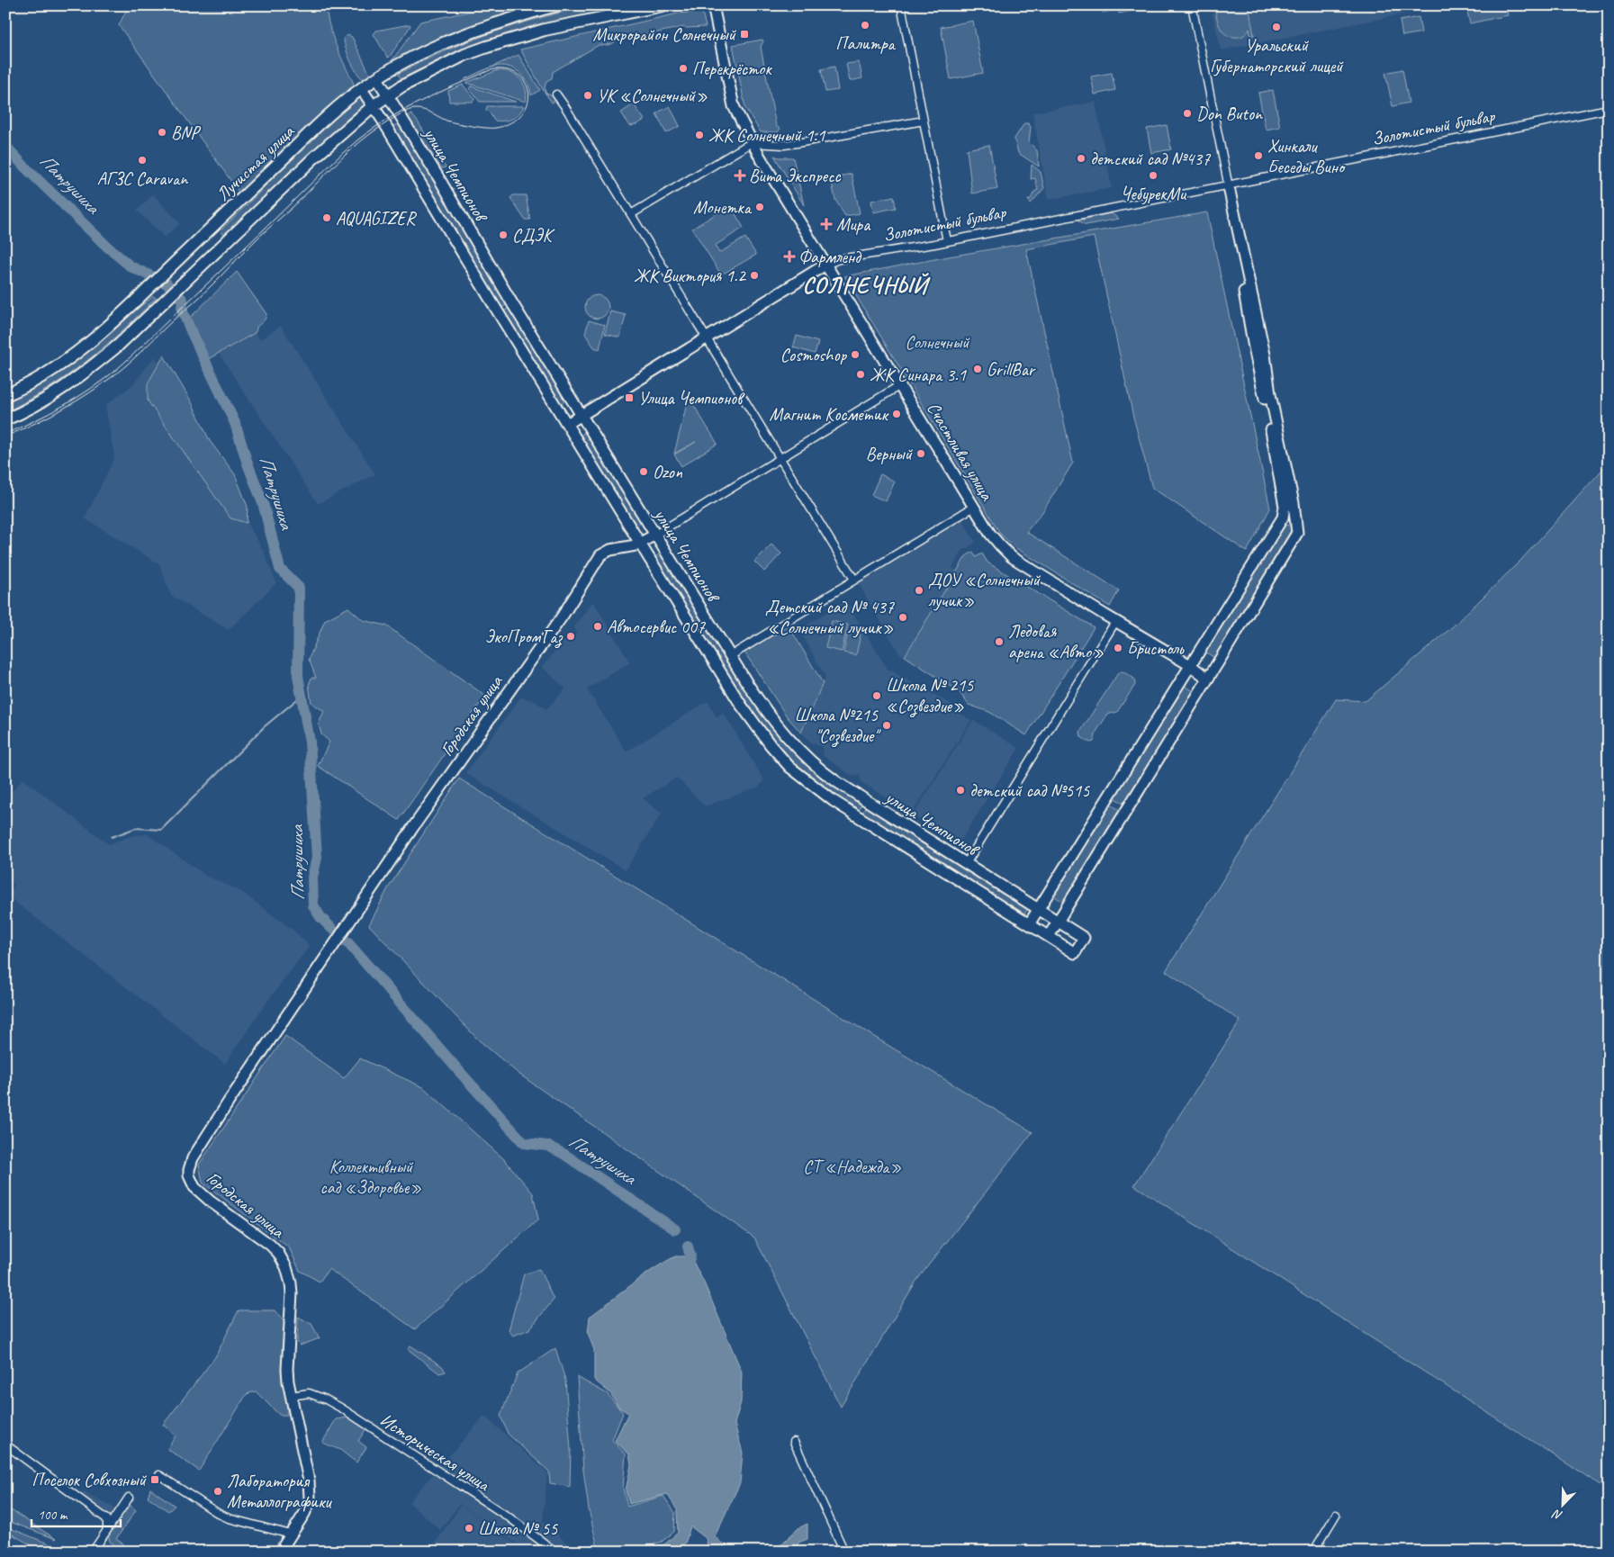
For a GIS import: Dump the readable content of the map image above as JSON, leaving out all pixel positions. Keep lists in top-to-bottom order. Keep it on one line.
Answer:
{"streets":{"main road":["Лучистая улица"],"street":["Золотистый бульвар","улица Чемпионов","Счастливая улица","Городская улица","Историческая улица"]},"crossings":[["Золотистый бульвар","улица Чемпионов"],["Золотистый бульвар","Счастливая улица"],["Лучистая улица","улица Чемпионов"],["улица Чемпионов","Городская улица"],["Городская улица","Историческая улица"]],"districts":["СОЛНЕЧНЫЙ"],"water":["Патрушиха"],"parks":["Солнечный","Коллективный сад «Здоровье»","СТ «Надежда»"],"places":{"other":["Палитра","Уральский Губернаторский лицей","Перекрёсток","УК «Солнечный»","Don Buton","BNP","ЖК Солнечный 1.1","Хинкали Беседы Вино","детский сад №437","АГЗС Caravan","ЧебурекМи","Монетка","AQUAGIZER","СДЭК","ЖК Виктория 1.2","Cosmoshop","GrillBar","ЖК Синара 3.1","Магнит Косметик","Верный","Ozon","ДОУ «Солнечный лучик»","Детский сад № 437 «Солнечный лучик»","Автосервис 007","ЭкоПромГаз","Ледовая арена «Авто»","Бристоль","Школа № 215 «Созвездие»","Школа №215 \"Созвездие\"","детский сад №515","Лаборатория Металлографики","Школа № 55"],"transit":["Микрорайон Солнечный","Улица Чемпионов","Поселок Совхозный"],"health":["Вита Экспресс","Мира","Фармленд"]},"scale_bar":"100 m","north":"bottom left"}
